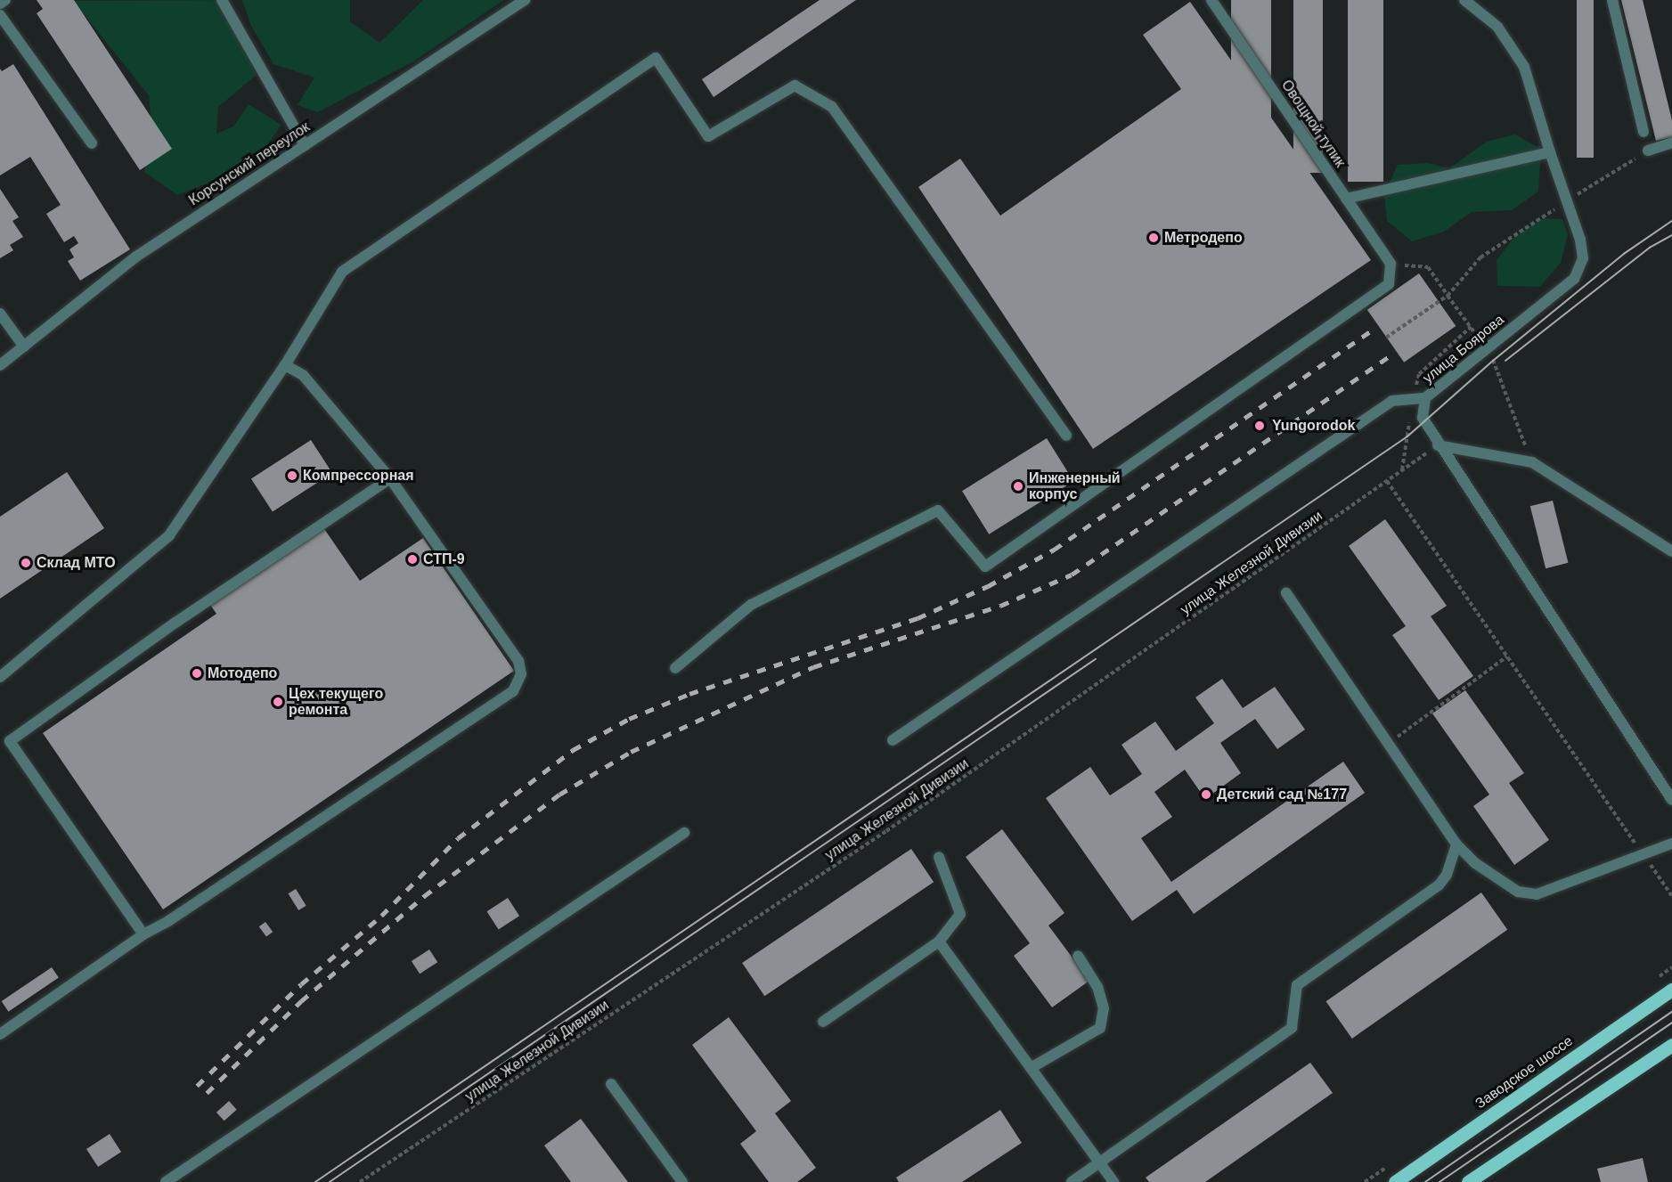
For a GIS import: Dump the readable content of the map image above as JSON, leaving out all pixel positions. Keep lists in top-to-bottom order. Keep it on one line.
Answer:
{"streets":{"main road":["Заводское шоссе"],"street":["Овощной тупик","Корсунский переулок","улица Боярова"],"path":["улица Железной Дивизии"]},"crossings":[["улица Боярова","улица Железной Дивизии"]],"places":["Метродепо","Yungorodok","Компрессорная","Инженерный корпус","СТП-9","Склад МТО","Мотодепо","Цех текущего ремонта","Детский сад №177"]}
